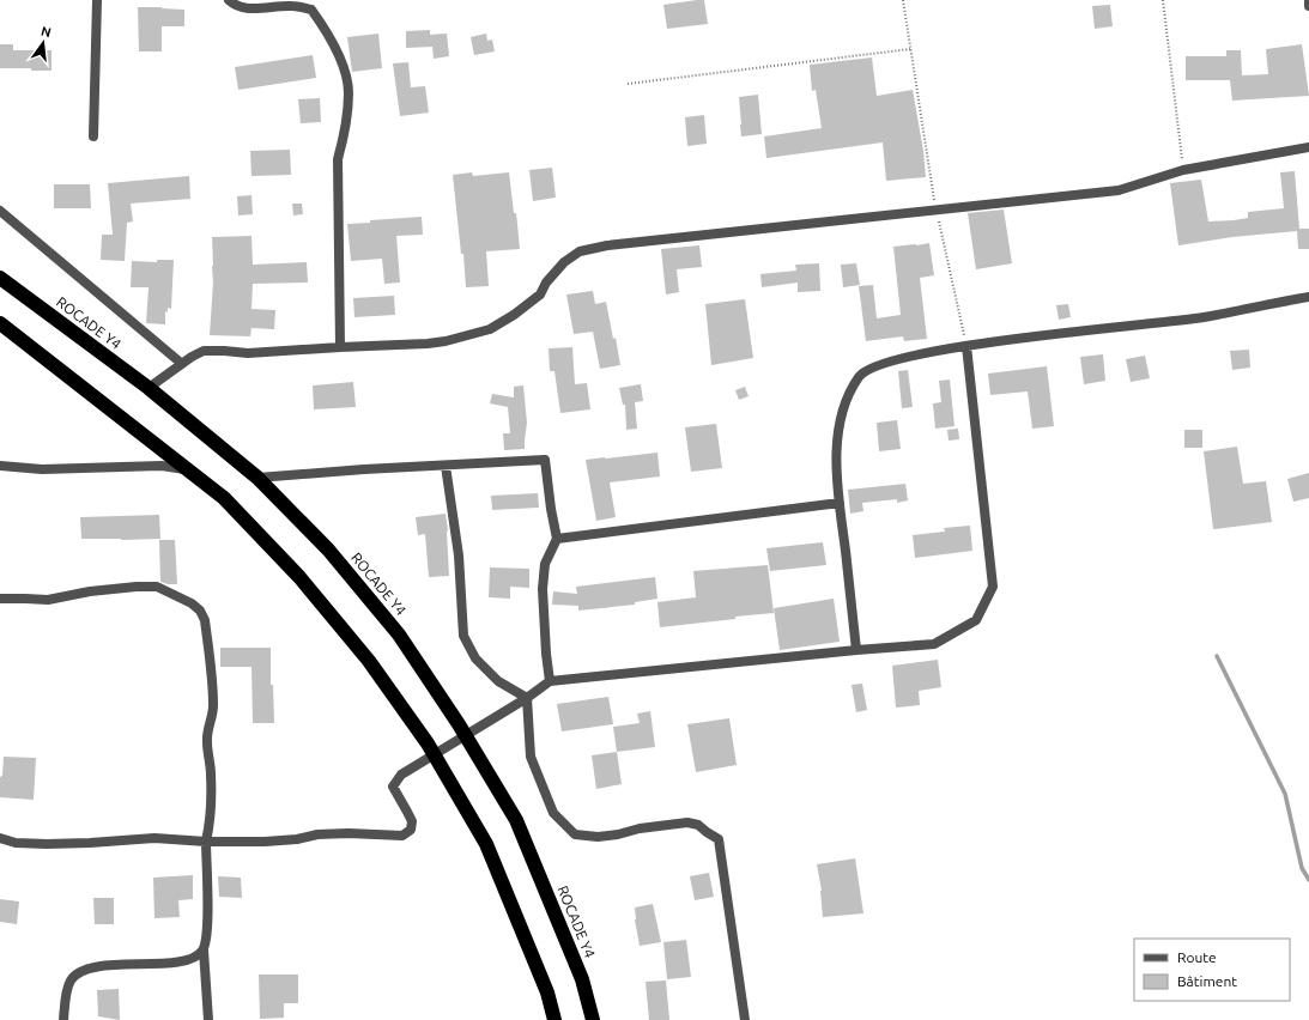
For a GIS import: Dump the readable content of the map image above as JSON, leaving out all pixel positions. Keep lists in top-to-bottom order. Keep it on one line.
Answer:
{"streets":{"highway":["ROCADE Y4"]},"legend":["Route","Bâtiment"],"north":"top"}
